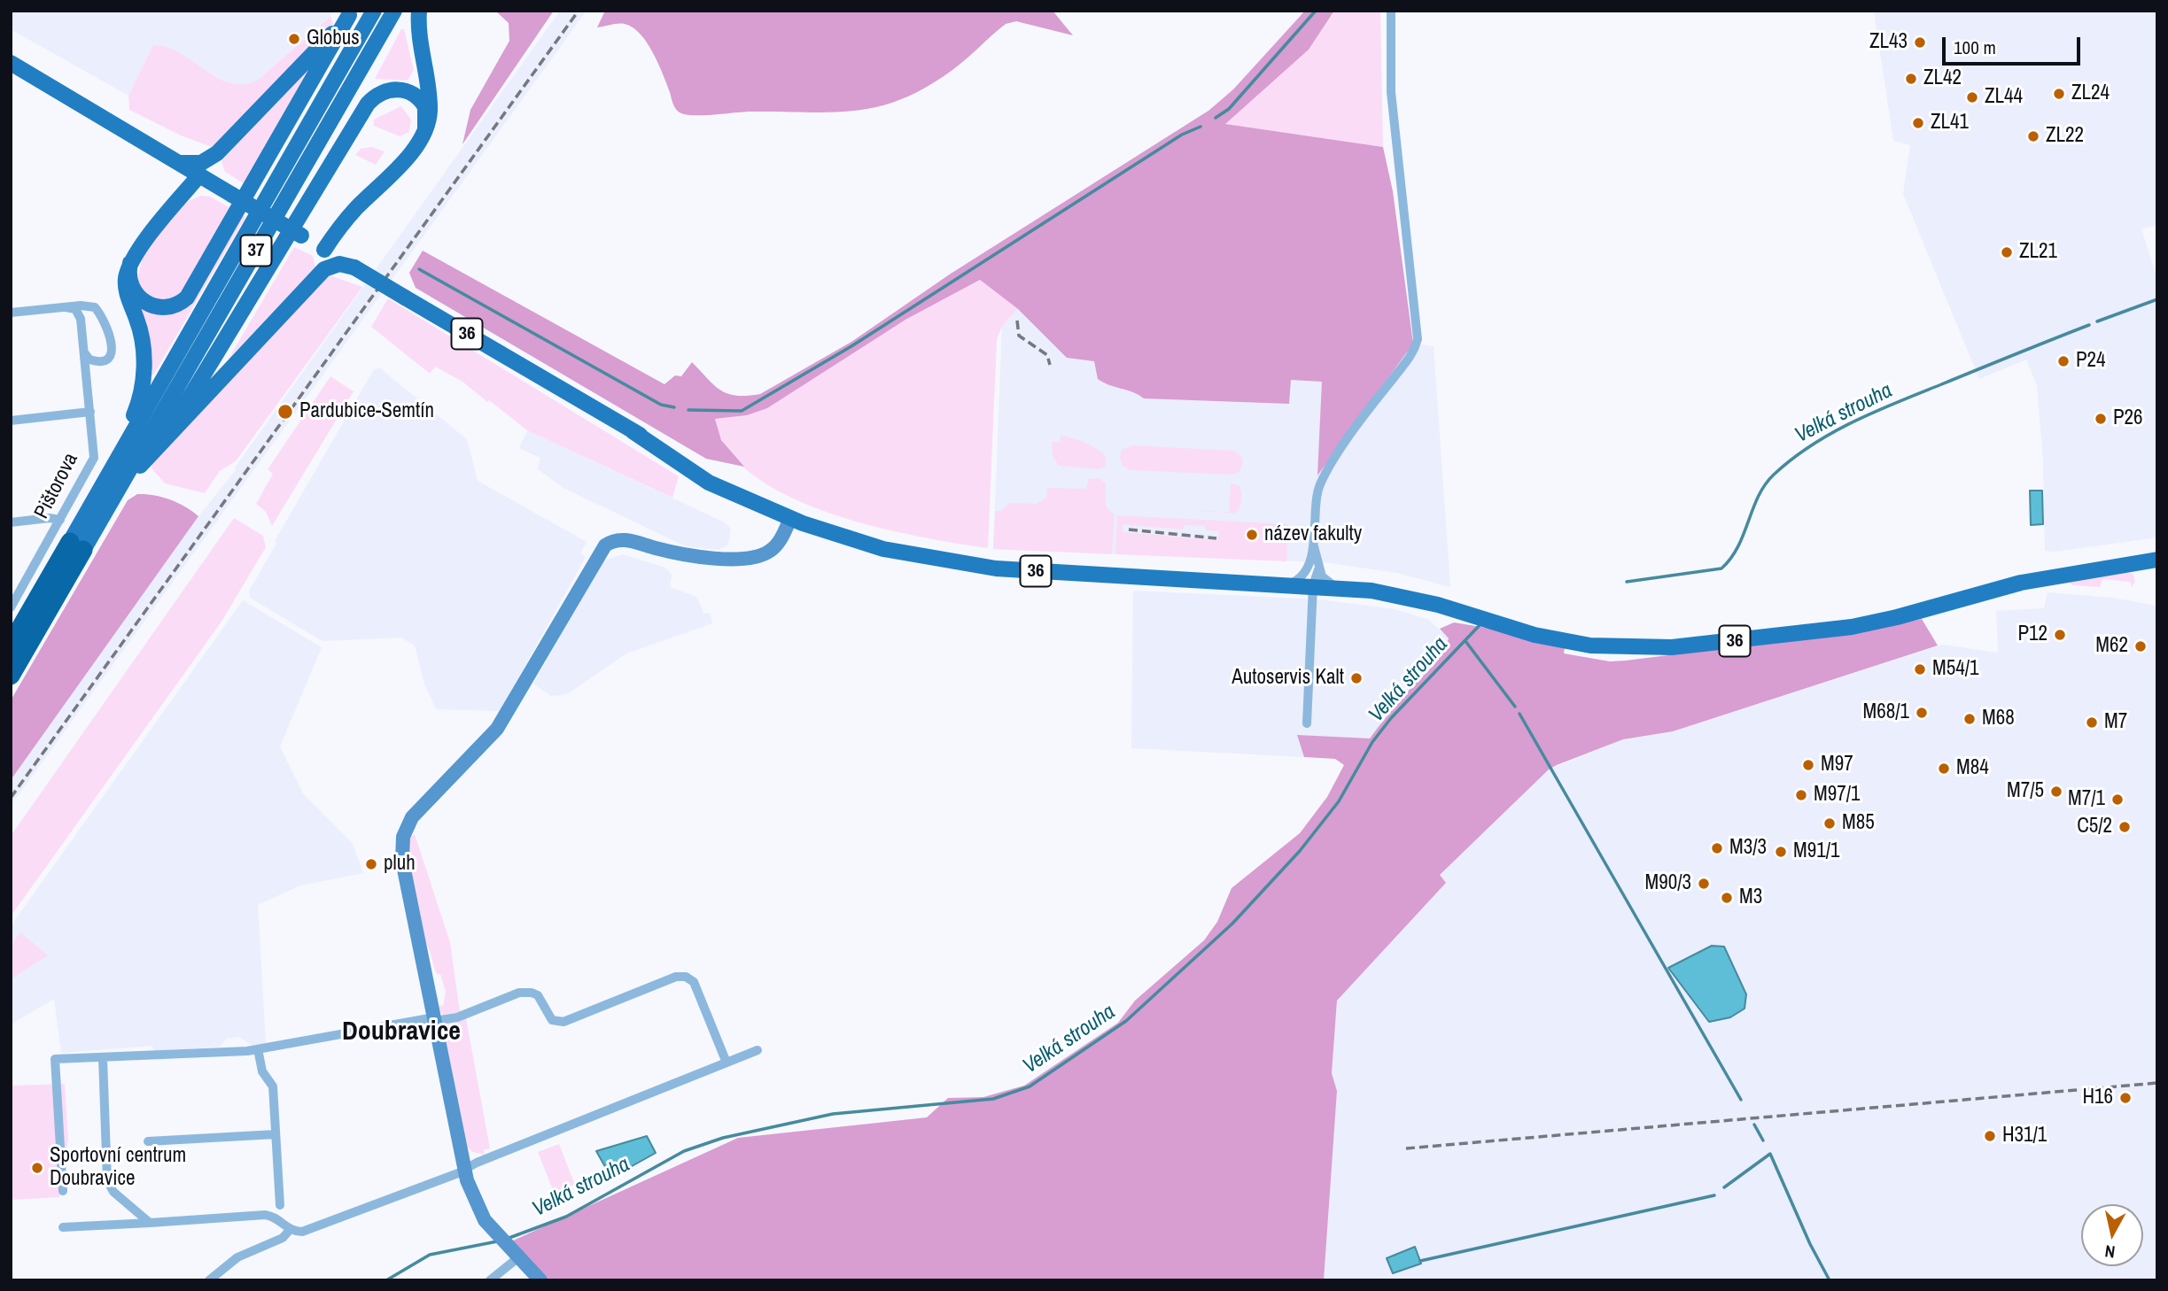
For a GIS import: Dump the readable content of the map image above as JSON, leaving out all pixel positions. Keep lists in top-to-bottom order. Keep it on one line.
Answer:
{"streets":{"highway":["37"],"main road":["36"],"street":["Pištorova"]},"districts":["Doubravice"],"water":["Velká strouha"],"places":["Globus","ZL43","ZL42","ZL24","ZL44","ZL41","ZL22","ZL21","P24","Pardubice-Semtín","P26","název fakulty","P12","M62","M54/1","Autoservis Kalt","M68/1","M68","M7","M97","M84","M7/5","M97/1","M7/1","M85","C5/2","M3/3","M91/1","pluh","M90/3","M3","H16","H31/1","Sportovní centrum Doubravice"],"scale_bar":"100 m","north":"bottom"}
